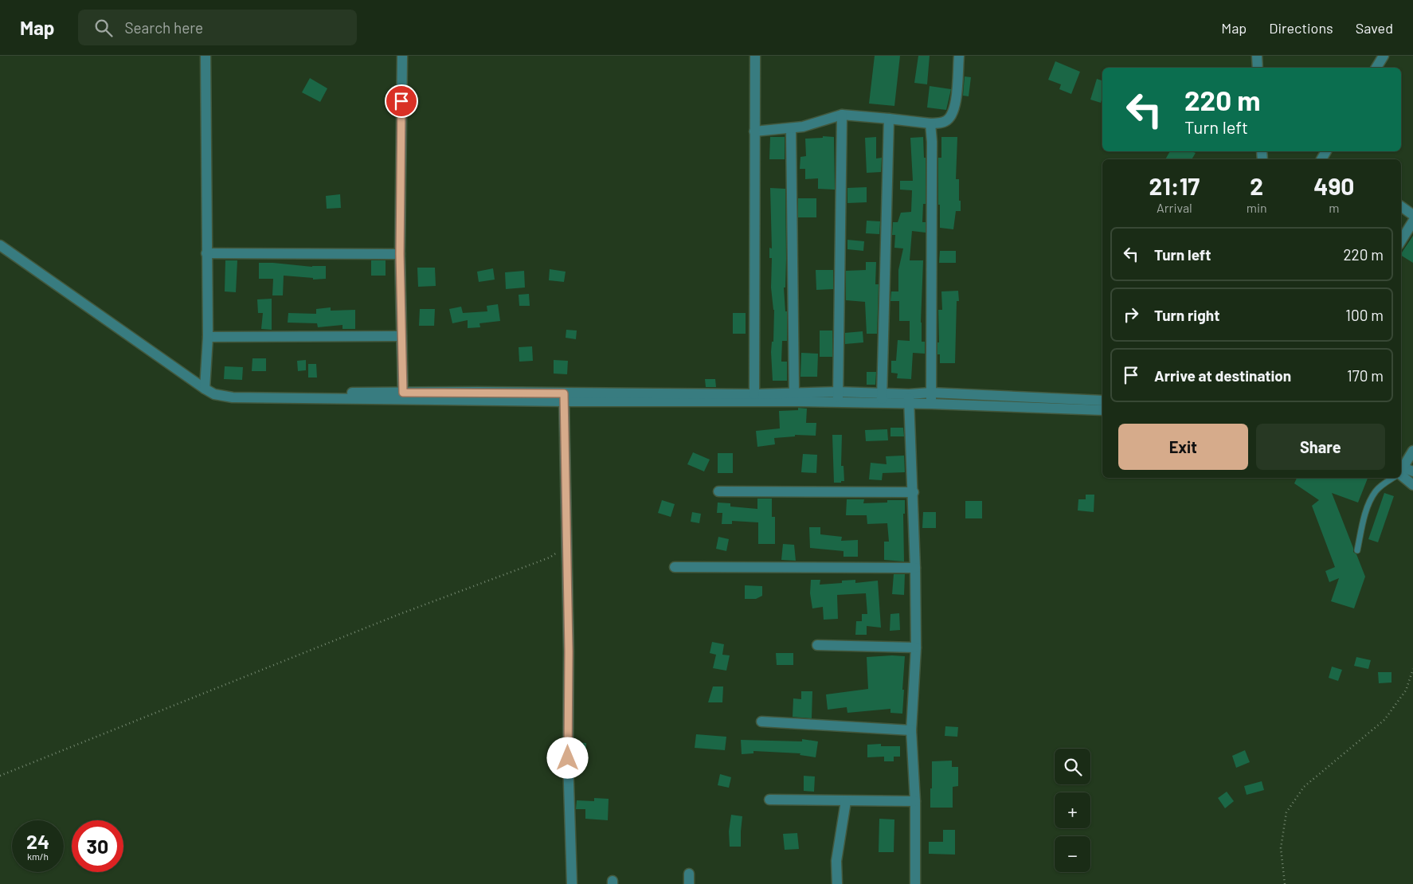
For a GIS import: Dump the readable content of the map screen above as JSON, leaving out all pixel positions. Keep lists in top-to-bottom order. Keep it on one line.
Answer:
{"page":{"header":"Map","search":"Search here","nav":["Map","Directions","Saved"],"turn":["220 m","Turn left"],"eta":["21:17","Arrival","2","min","490","m"],"list":[{"name":"Turn left","value":"220 m"},{"name":"Turn right","value":"100 m"},{"name":"Arrive at destination","value":"170 m"}],"buttons":["Exit","Share"],"map_buttons":["+","−"],"speed":"24 km/h","limit":"30"}}
